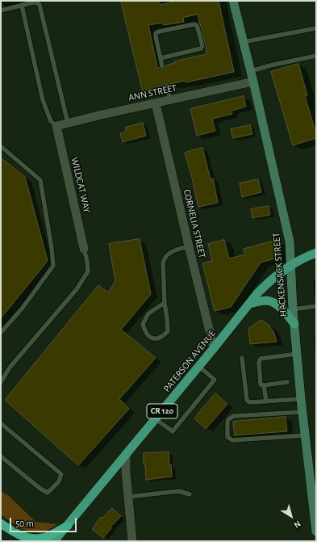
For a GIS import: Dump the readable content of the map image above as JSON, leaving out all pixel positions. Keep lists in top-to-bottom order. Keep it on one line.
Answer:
{"streets":{"main road":["HACKENSACK STREET","PATERSON AVENUE","CR 120"],"street":["ANN STREET","WILDCAT WAY","CORNELIA STREET"]},"crossings":[["ANN STREET","WILDCAT WAY"],["ANN STREET","CORNELIA STREET"],["ANN STREET","HACKENSACK STREET"],["CORNELIA STREET","PATERSON AVENUE"],["HACKENSACK STREET","PATERSON AVENUE"]],"scale_bar":"50 m","north":"bottom right"}
